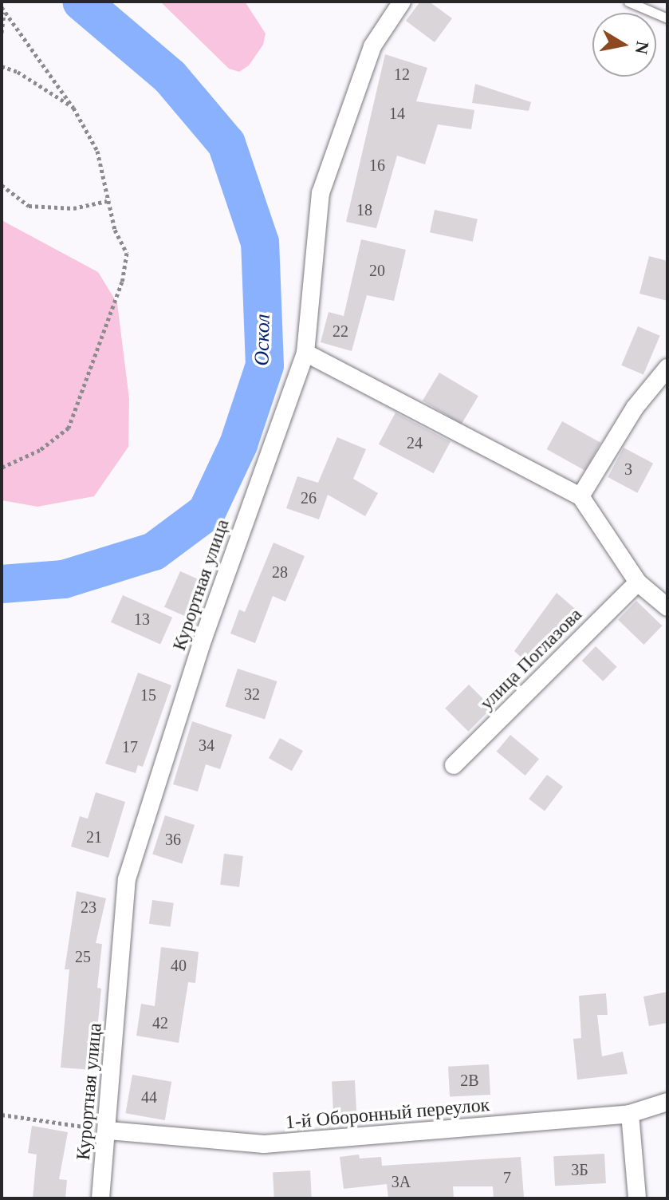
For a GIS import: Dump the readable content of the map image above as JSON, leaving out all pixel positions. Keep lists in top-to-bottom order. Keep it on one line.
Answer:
{"streets":{"street":["Курортная улица","улица Поглазова","1-й Оборонный переулок"]},"crossings":[["Курортная улица","1-й Оборонный переулок"]],"water":["Оскол"],"house_numbers":["12","14","16","18","20","22","24","3","26","28","13","32","15","34","17","21","36","23","25","40","42","2В","44","3Б","7","3А"],"north":"right"}
